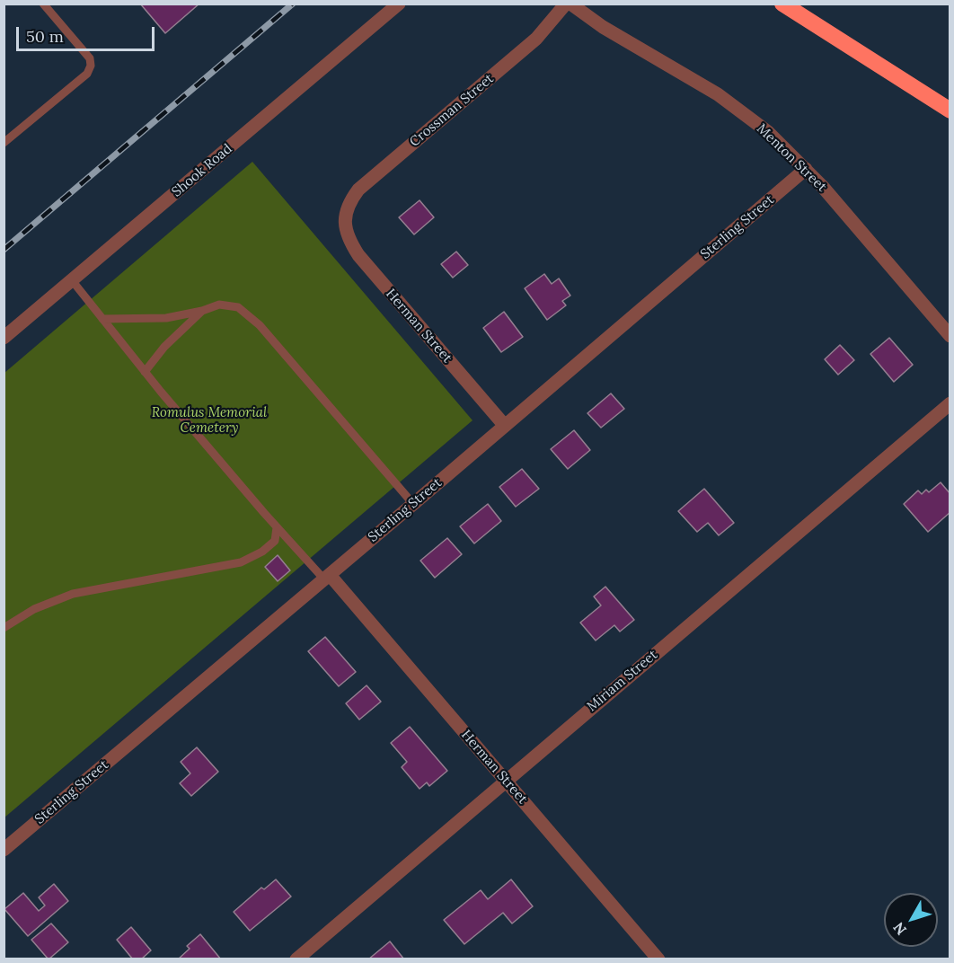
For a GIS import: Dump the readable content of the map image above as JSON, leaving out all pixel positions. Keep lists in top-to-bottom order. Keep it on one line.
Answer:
{"streets":{"street":["Crossman Street","Menton Street","Shook Road","Sterling Street","Herman Street","Miriam Street"]},"crossings":[["Crossman Street","Herman Street"],["Menton Street","Sterling Street"],["Sterling Street","Herman Street"],["Herman Street","Miriam Street"]],"parks":["Romulus Memorial Cemetery"],"scale_bar":"50 m","north":"bottom left"}
